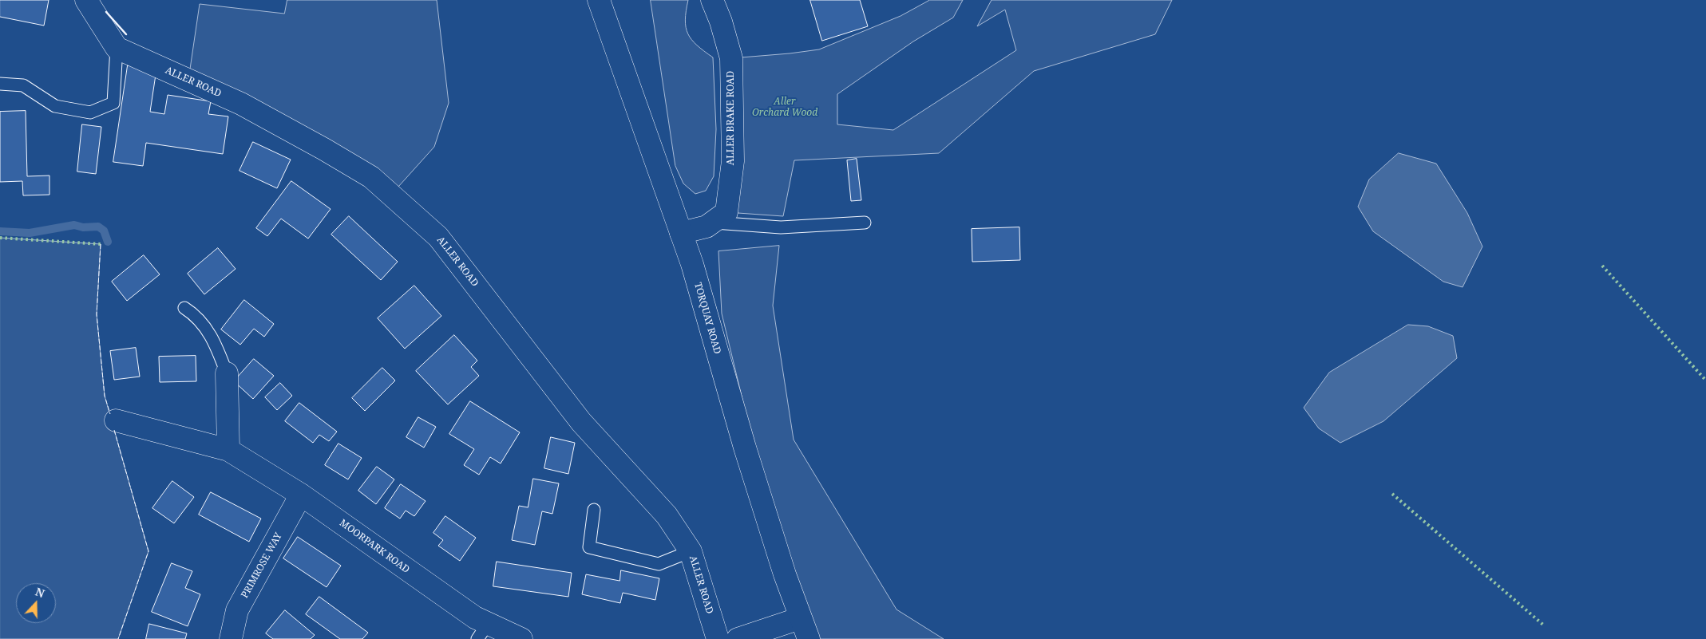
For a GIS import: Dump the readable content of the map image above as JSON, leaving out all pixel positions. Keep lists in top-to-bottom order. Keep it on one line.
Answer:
{"streets":{"street":["ALLER ROAD","ALLER BRAKE ROAD","TORQUAY ROAD","MOORPARK ROAD","PRIMROSE WAY"]},"crossings":[["ALLER BRAKE ROAD","TORQUAY ROAD"],["MOORPARK ROAD","PRIMROSE WAY"]],"parks":["Aller Orchard Wood"],"north":"top"}
